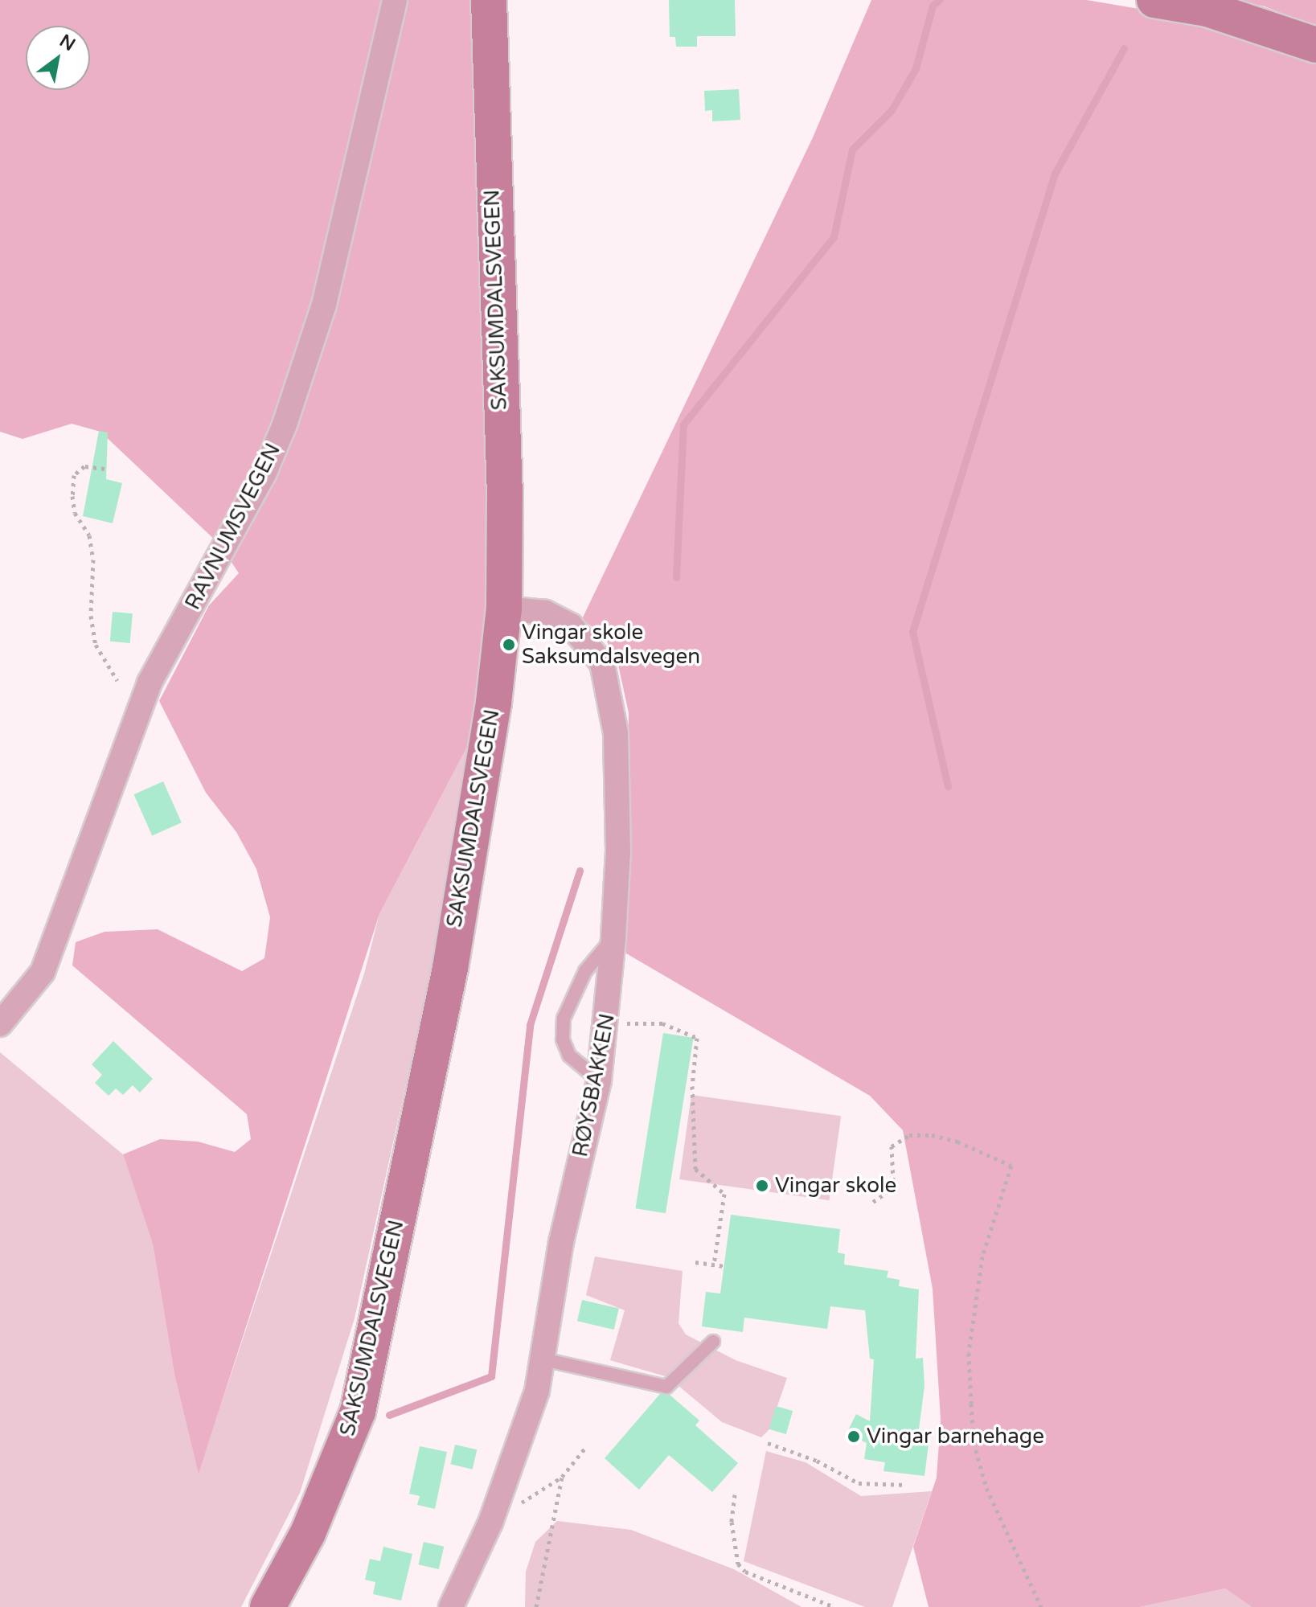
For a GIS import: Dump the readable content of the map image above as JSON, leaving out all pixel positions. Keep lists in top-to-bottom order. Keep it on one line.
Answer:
{"streets":{"main road":["SAKSUMDALSVEGEN"],"street":["RAVNUMSVEGEN","RØYSBAKKEN"]},"crossings":[["SAKSUMDALSVEGEN","RØYSBAKKEN"]],"places":["Vingar skole Saksumdalsvegen","Vingar skole","Vingar barnehage"],"north":"top right"}
